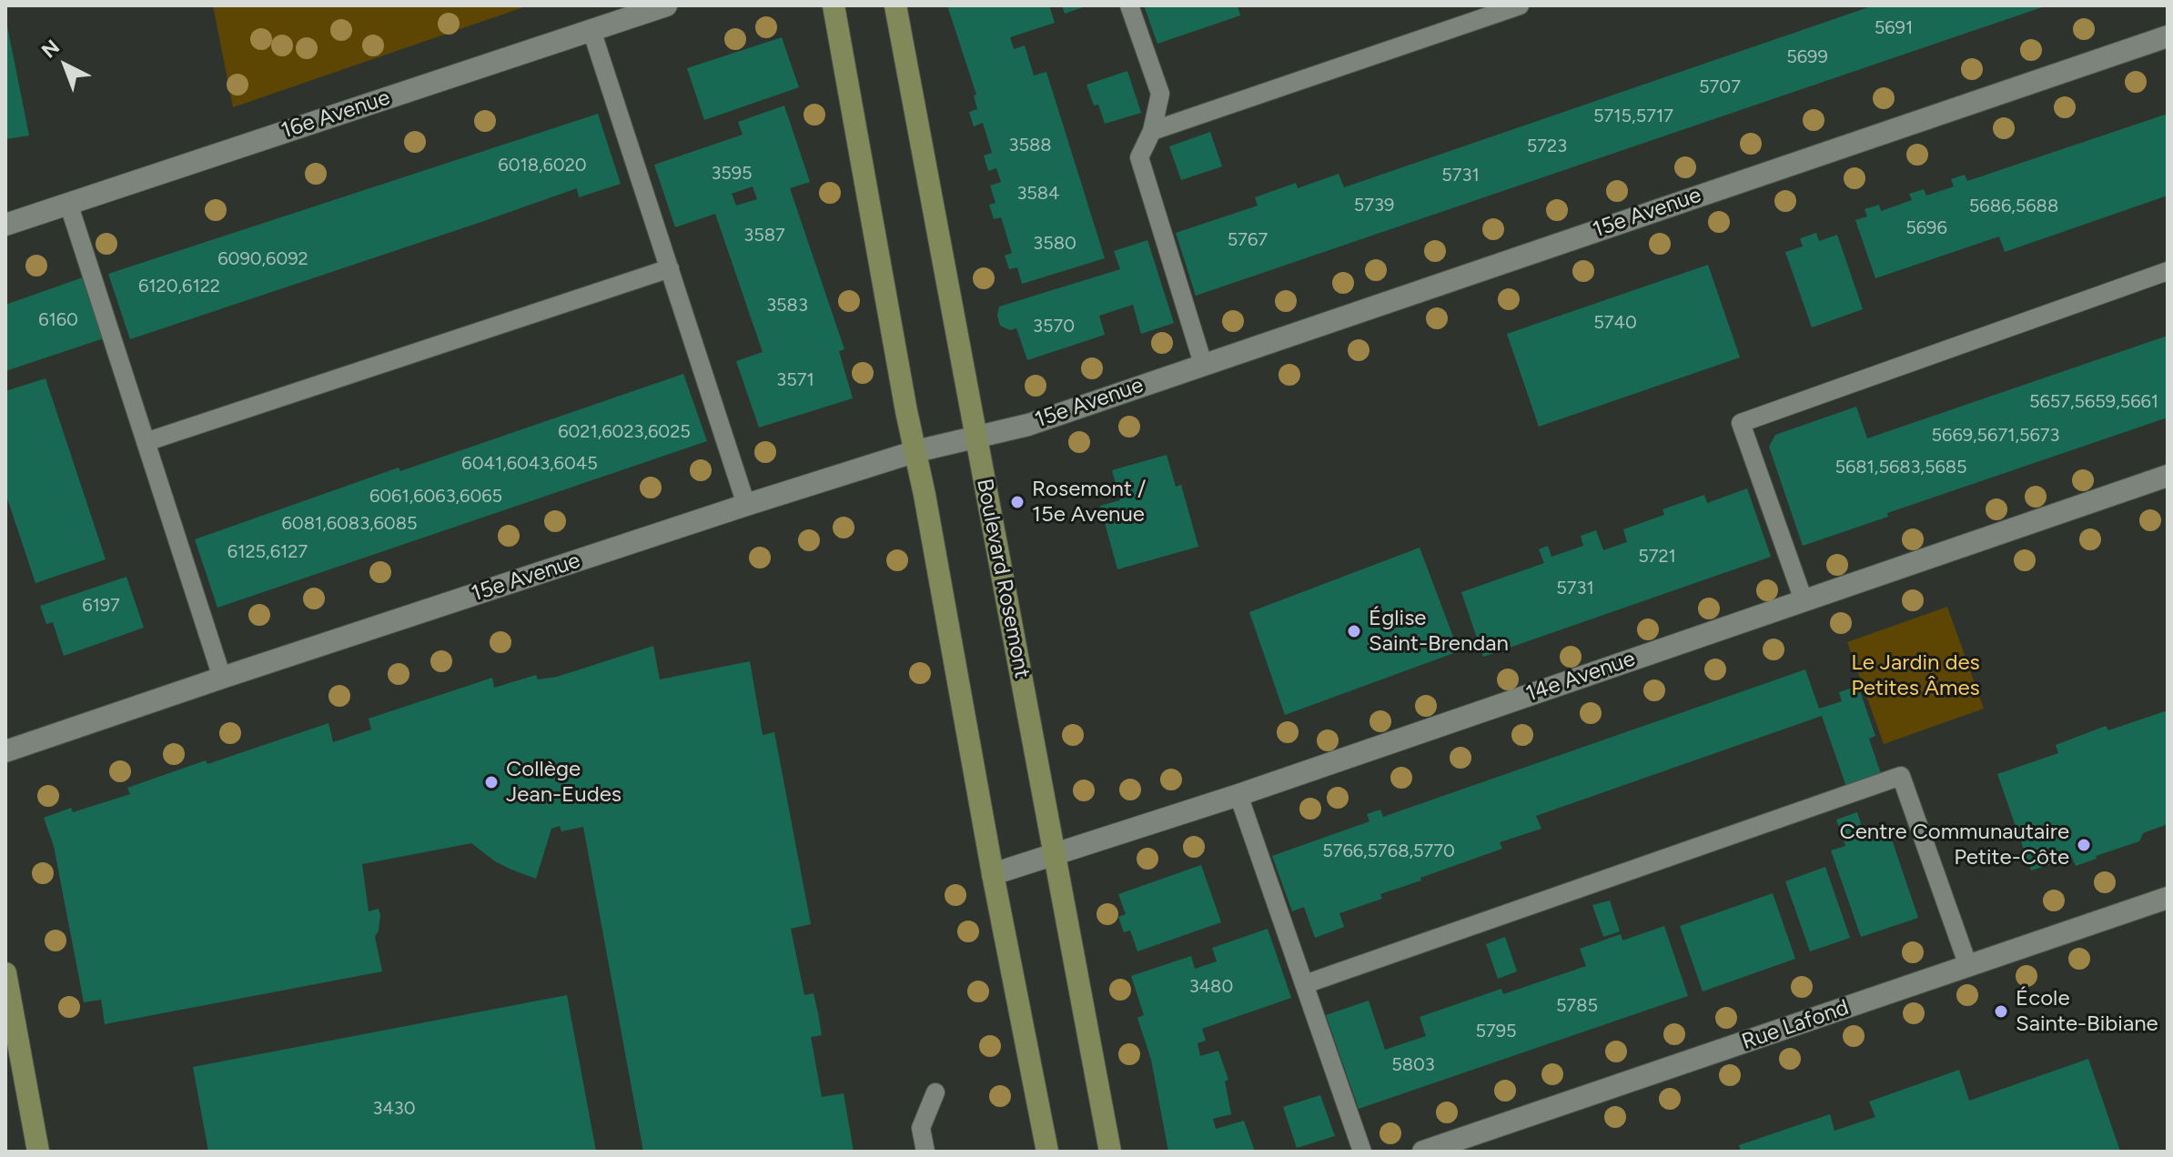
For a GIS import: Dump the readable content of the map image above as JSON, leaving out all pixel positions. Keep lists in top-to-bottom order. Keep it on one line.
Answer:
{"streets":{"main road":["Boulevard Rosemont"],"street":["16e Avenue","15e Avenue","14e Avenue","Rue Lafond"]},"crossings":[["15e Avenue","Boulevard Rosemont"],["Boulevard Rosemont","14e Avenue"]],"parks":["Le Jardin des Petites Âmes"],"places":["Rosemont / 15e Avenue","Église Saint-Brendan","Collège Jean-Eudes","Centre Communautaire Petite-Côte","École Sainte-Bibiane"],"house_numbers":["5691","5699","5707","5715,5717","3588","5723","6018,6020","3595","5731","3584","5739","5686,5688","5696","3587","5767","3580","6090,6092","6120,6122","3583","6160","5740","3570","3571","5657,5659,5661","6021,6023,6025","5669,5671,5673","6041,6043,6045","5681,5683,5685","6061,6063,6065","6081,6083,6085","6125,6127","5721","5731","6197","5766,5768,5770","3480","5785","5795","5803","3430"],"north":"top left"}
